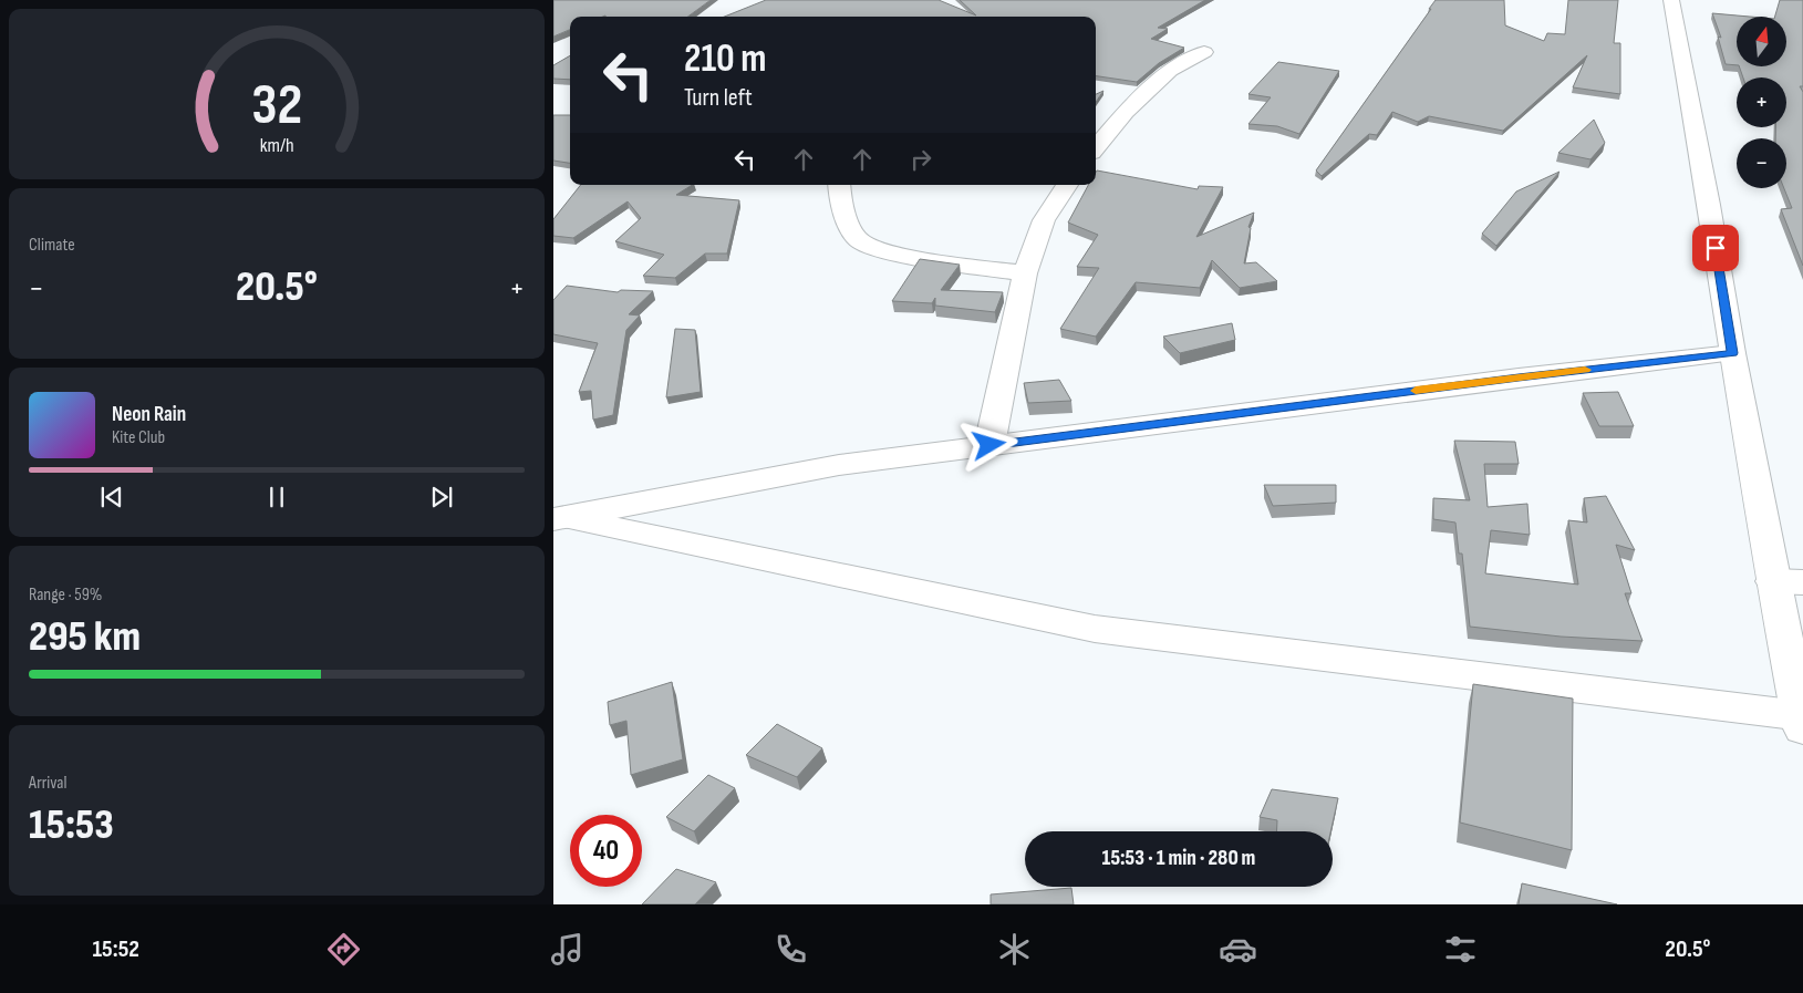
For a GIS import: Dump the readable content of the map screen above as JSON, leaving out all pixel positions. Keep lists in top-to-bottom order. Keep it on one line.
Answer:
{"north":"top","page":{"map_buttons":["+","−"],"turn":["210 m","Turn left"],"tile":["Climate",["Range · 59%","295 km"],["Arrival","15:53"]],"heat":["−","20.5°","+"],"song":["Neon Rain","Kite Club"],"limit":"40","trip":"15:53 · 1 min · 280 m","tabs":["15:52","20.5°"],"gauge":["32","km/h"]}}
